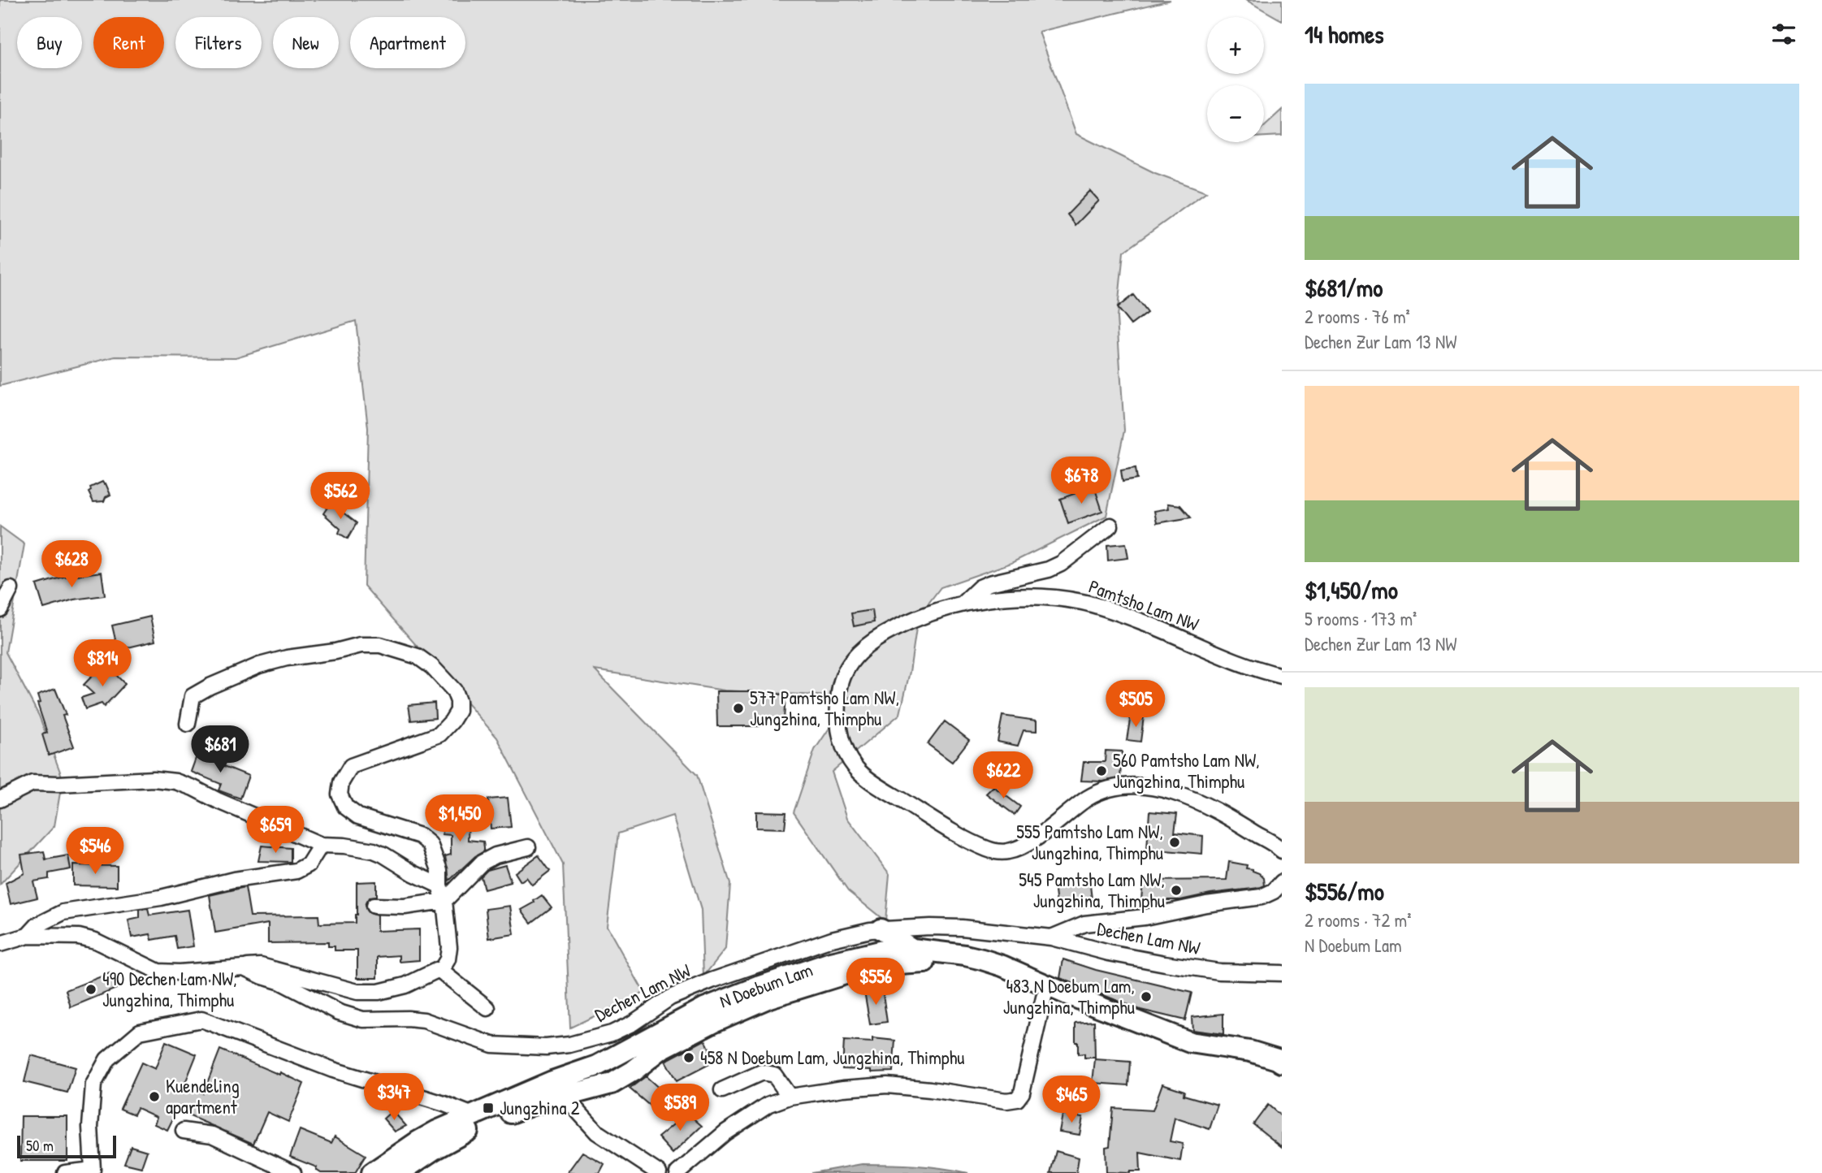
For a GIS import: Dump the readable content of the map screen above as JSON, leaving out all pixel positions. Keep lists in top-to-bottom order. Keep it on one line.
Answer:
{"streets":{"main road":["N Doebum Lam"],"street":["Pamtsho Lam NW","Dechen Lam NW"]},"places":{"other":["577 Pamtsho Lam NW, Jungzhina, Thimphu","560 Pamtsho Lam NW, Jungzhina, Thimphu","555 Pamtsho Lam NW, Jungzhina, Thimphu","545 Pamtsho Lam NW, Jungzhina, Thimphu","490 Dechen Lam NW, Jungzhina, Thimphu","483 N Doebum Lam, Jungzhina, Thimphu","458 N Doebum Lam, Jungzhina, Thimphu","Kuendeling apartment"],"transit":["Jungzhina 2"]},"scale_bar":"50 m","page":{"heading":"14 homes","map_buttons":["+","−"],"chip":["Buy","Rent","Filters","New","Apartment"],"list":[{"name":"$681/mo","note":"2 rooms · 76 m² · Dechen Zur Lam 13 NW"},{"name":"$1,450/mo","note":"5 rooms · 173 m² · Dechen Zur Lam 13 NW"},{"name":"$556/mo","note":"2 rooms · 72 m² · N Doebum Lam"}],"price":["$678","$562","$628","$814","$505","$681","$622","$1,450","$659","$546","$556","$347","$465","$589"],"scale":"50 m"}}
